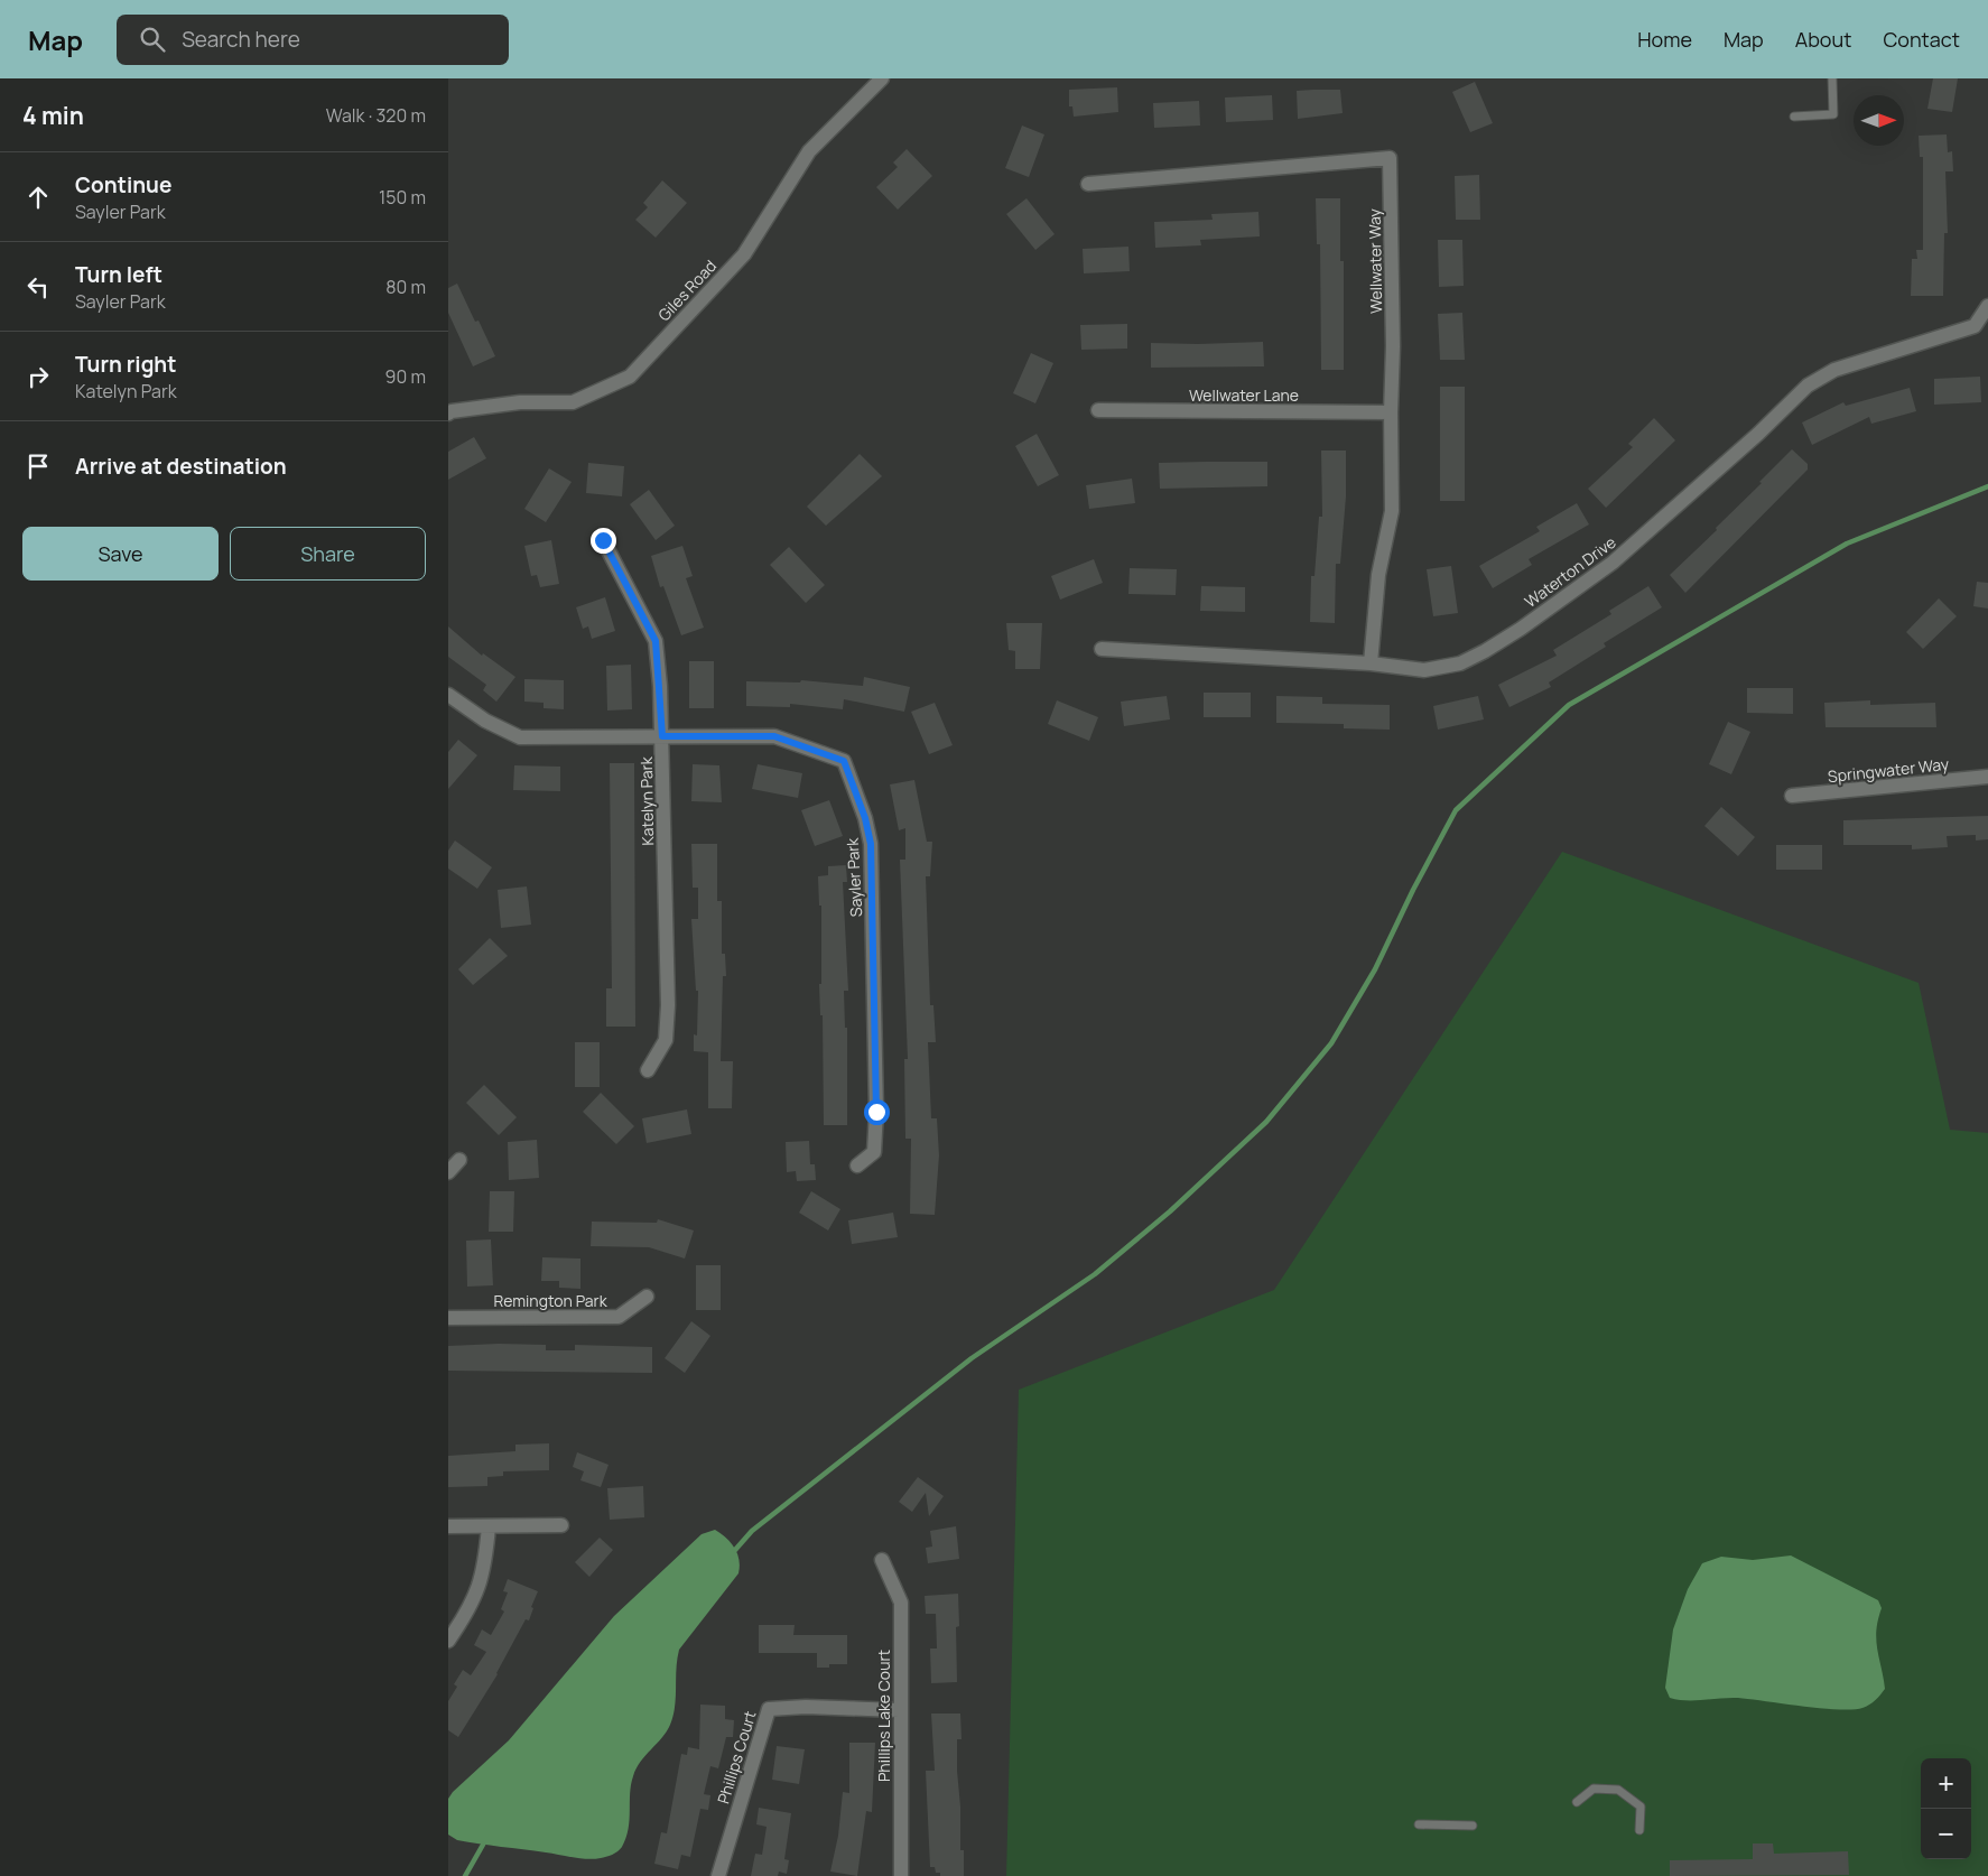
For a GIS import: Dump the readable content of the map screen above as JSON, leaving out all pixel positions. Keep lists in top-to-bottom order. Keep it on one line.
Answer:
{"streets":{"street":["Wellwater Way","Giles Road","Wellwater Lane","Waterton Drive","Springwater Way","Katelyn Park","Sayler Park","Remington Park","Phillips Lake Court","Phillips Court"]},"crossings":[["Wellwater Way","Wellwater Lane"],["Wellwater Way","Waterton Drive"],["Katelyn Park","Sayler Park"],["Phillips Lake Court","Phillips Court"]],"north":"right","page":{"header":"Map","search":"Search here","nav":["Home","Map","About","Contact"],"heading":["4 min","Walk · 320 m"],"list":[["Continue","Sayler Park","150 m"],["Turn left","Sayler Park","80 m"],["Turn right","Katelyn Park","90 m"],"Arrive at destination"],"buttons":["Save","Share"],"map_buttons":["+","−"]}}
